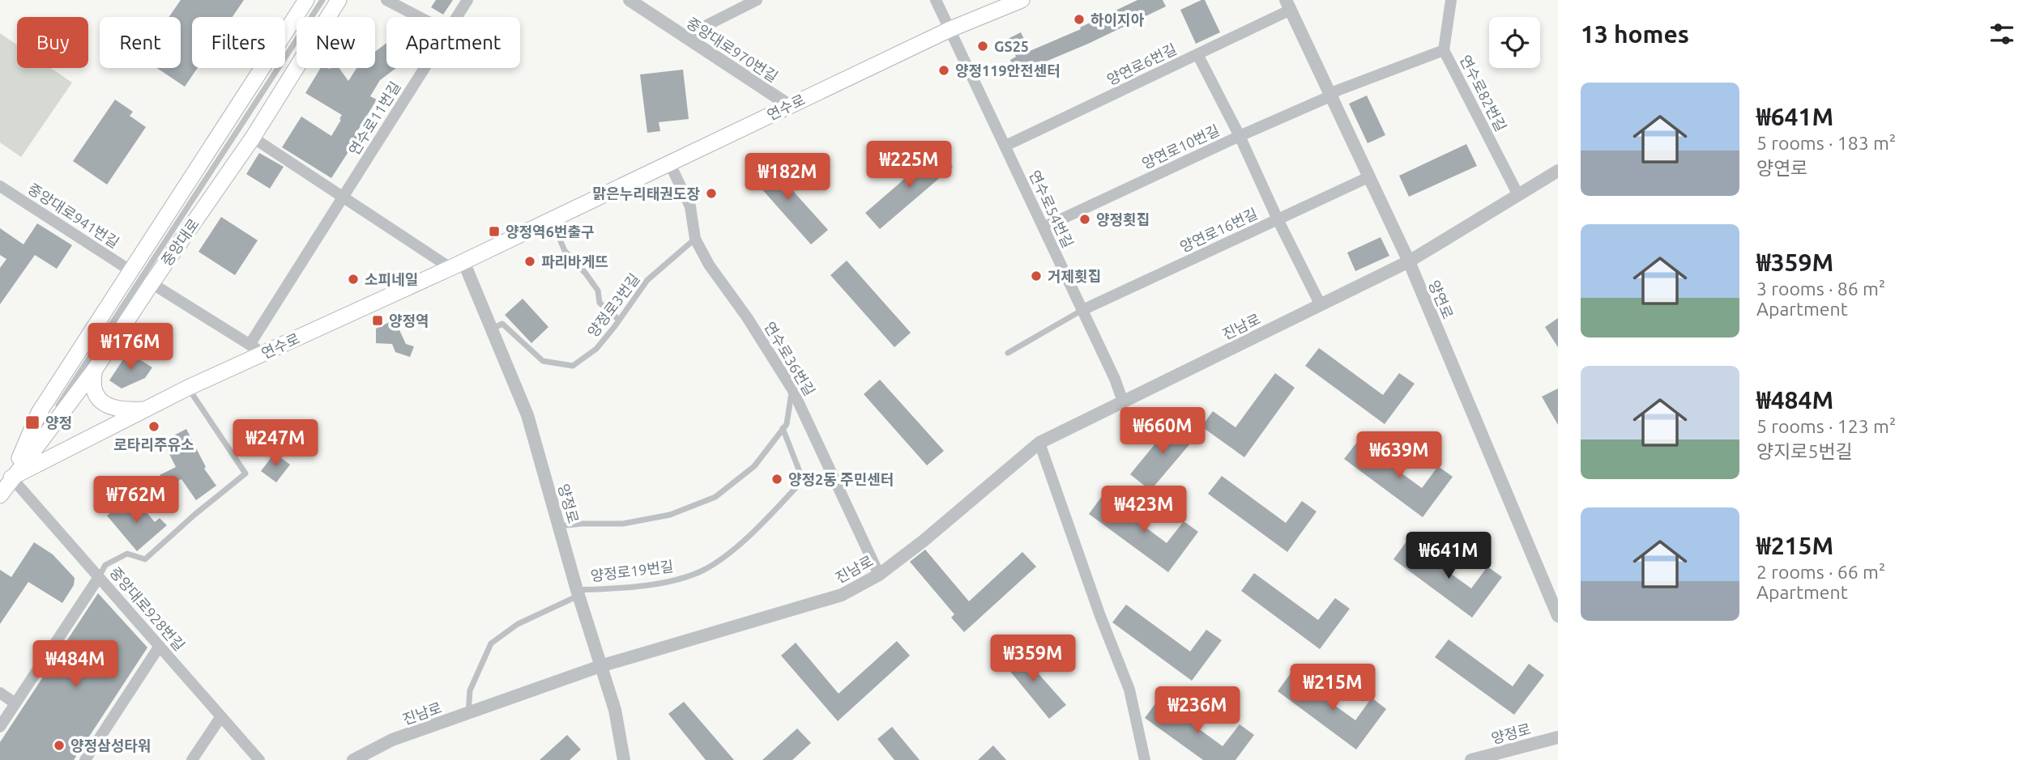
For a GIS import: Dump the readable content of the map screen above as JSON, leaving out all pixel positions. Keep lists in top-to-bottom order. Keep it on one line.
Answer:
{"streets":{"main road":["연수로","중앙대로"],"street":["중앙대로970번길","양연로6번길","연수로82번길","연수로11번길","양연로10번길","연수로54번길","중앙대로941번길","양연로16번길","양연로","진남로","연수로36번길","양정로","중앙대로928번길"],"lane":["양정로3번길","양정로19번길"]},"crossings":[["중앙대로970번길","연수로"],["양연로6번길","연수로54번길"],["양연로6번길","양연로"],["연수로82번길","양연로10번길"],["연수로82번길","진남로"],["연수로","연수로54번길"],["연수로","중앙대로"],["연수로","연수로36번길"],["연수로","양정로"],["연수로","중앙대로928번길"],["양연로10번길","연수로54번길"],["양연로10번길","양연로"],["연수로54번길","양연로16번길"],["연수로54번길","진남로"],["중앙대로941번길","중앙대로"],["양연로16번길","양연로"],["중앙대로","중앙대로928번길"],["양연로","진남로"],["양정로3번길","연수로36번길"],["양정로3번길","양정로"],["진남로","연수로36번길"],["진남로","양정로"],["양정로","양정로19번길"]],"places":{"other":["하이지아","GS25","양정119안전센터","맑은누리태권도장","양정횟집","파리바게뜨","거제횟집","소피네일","로타리주유소","양정2동 주민센터","양정삼성타워"],"transit":["양정역6번출구","양정역","양정"]},"page":{"heading":"13 homes","chip":["Buy","Rent","Filters","New","Apartment"],"list":[{"name":"₩641M","note":"5 rooms · 183 m² · 양연로"},{"name":"₩359M","note":"3 rooms · 86 m² · Apartment"},{"name":"₩484M","note":"5 rooms · 123 m² · 양지로5번길"},{"name":"₩215M","note":"2 rooms · 66 m² · Apartment"}],"price":["₩225M","₩182M","₩176M","₩660M","₩247M","₩639M","₩762M","₩423M","₩641M","₩359M","₩484M","₩215M","₩236M"]}}
